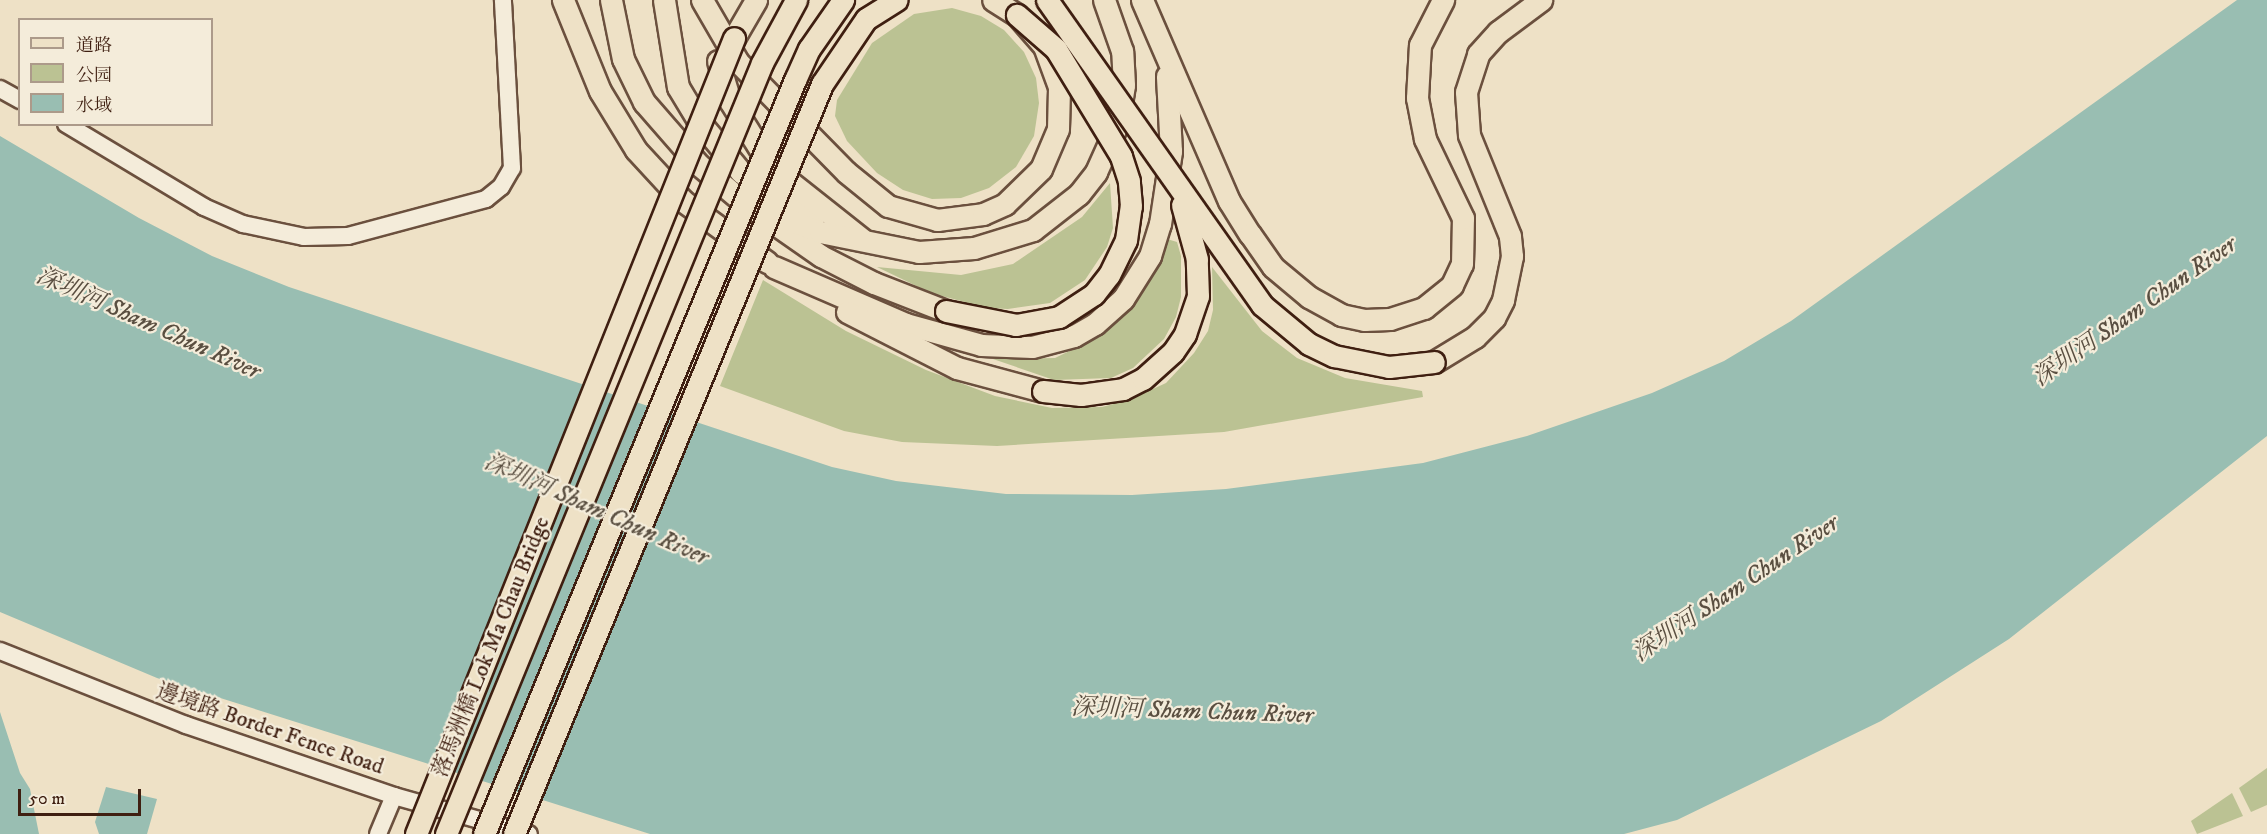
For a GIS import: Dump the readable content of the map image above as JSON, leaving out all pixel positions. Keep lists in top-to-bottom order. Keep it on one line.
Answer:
{"streets":{"main road":["落馬洲橋 Lok Ma Chau Bridge"],"street":["邊境路 Border Fence Road"]},"water":["深圳河 Sham Chun River"],"legend":["道路","公园","水域"],"scale_bar":"50 m"}
